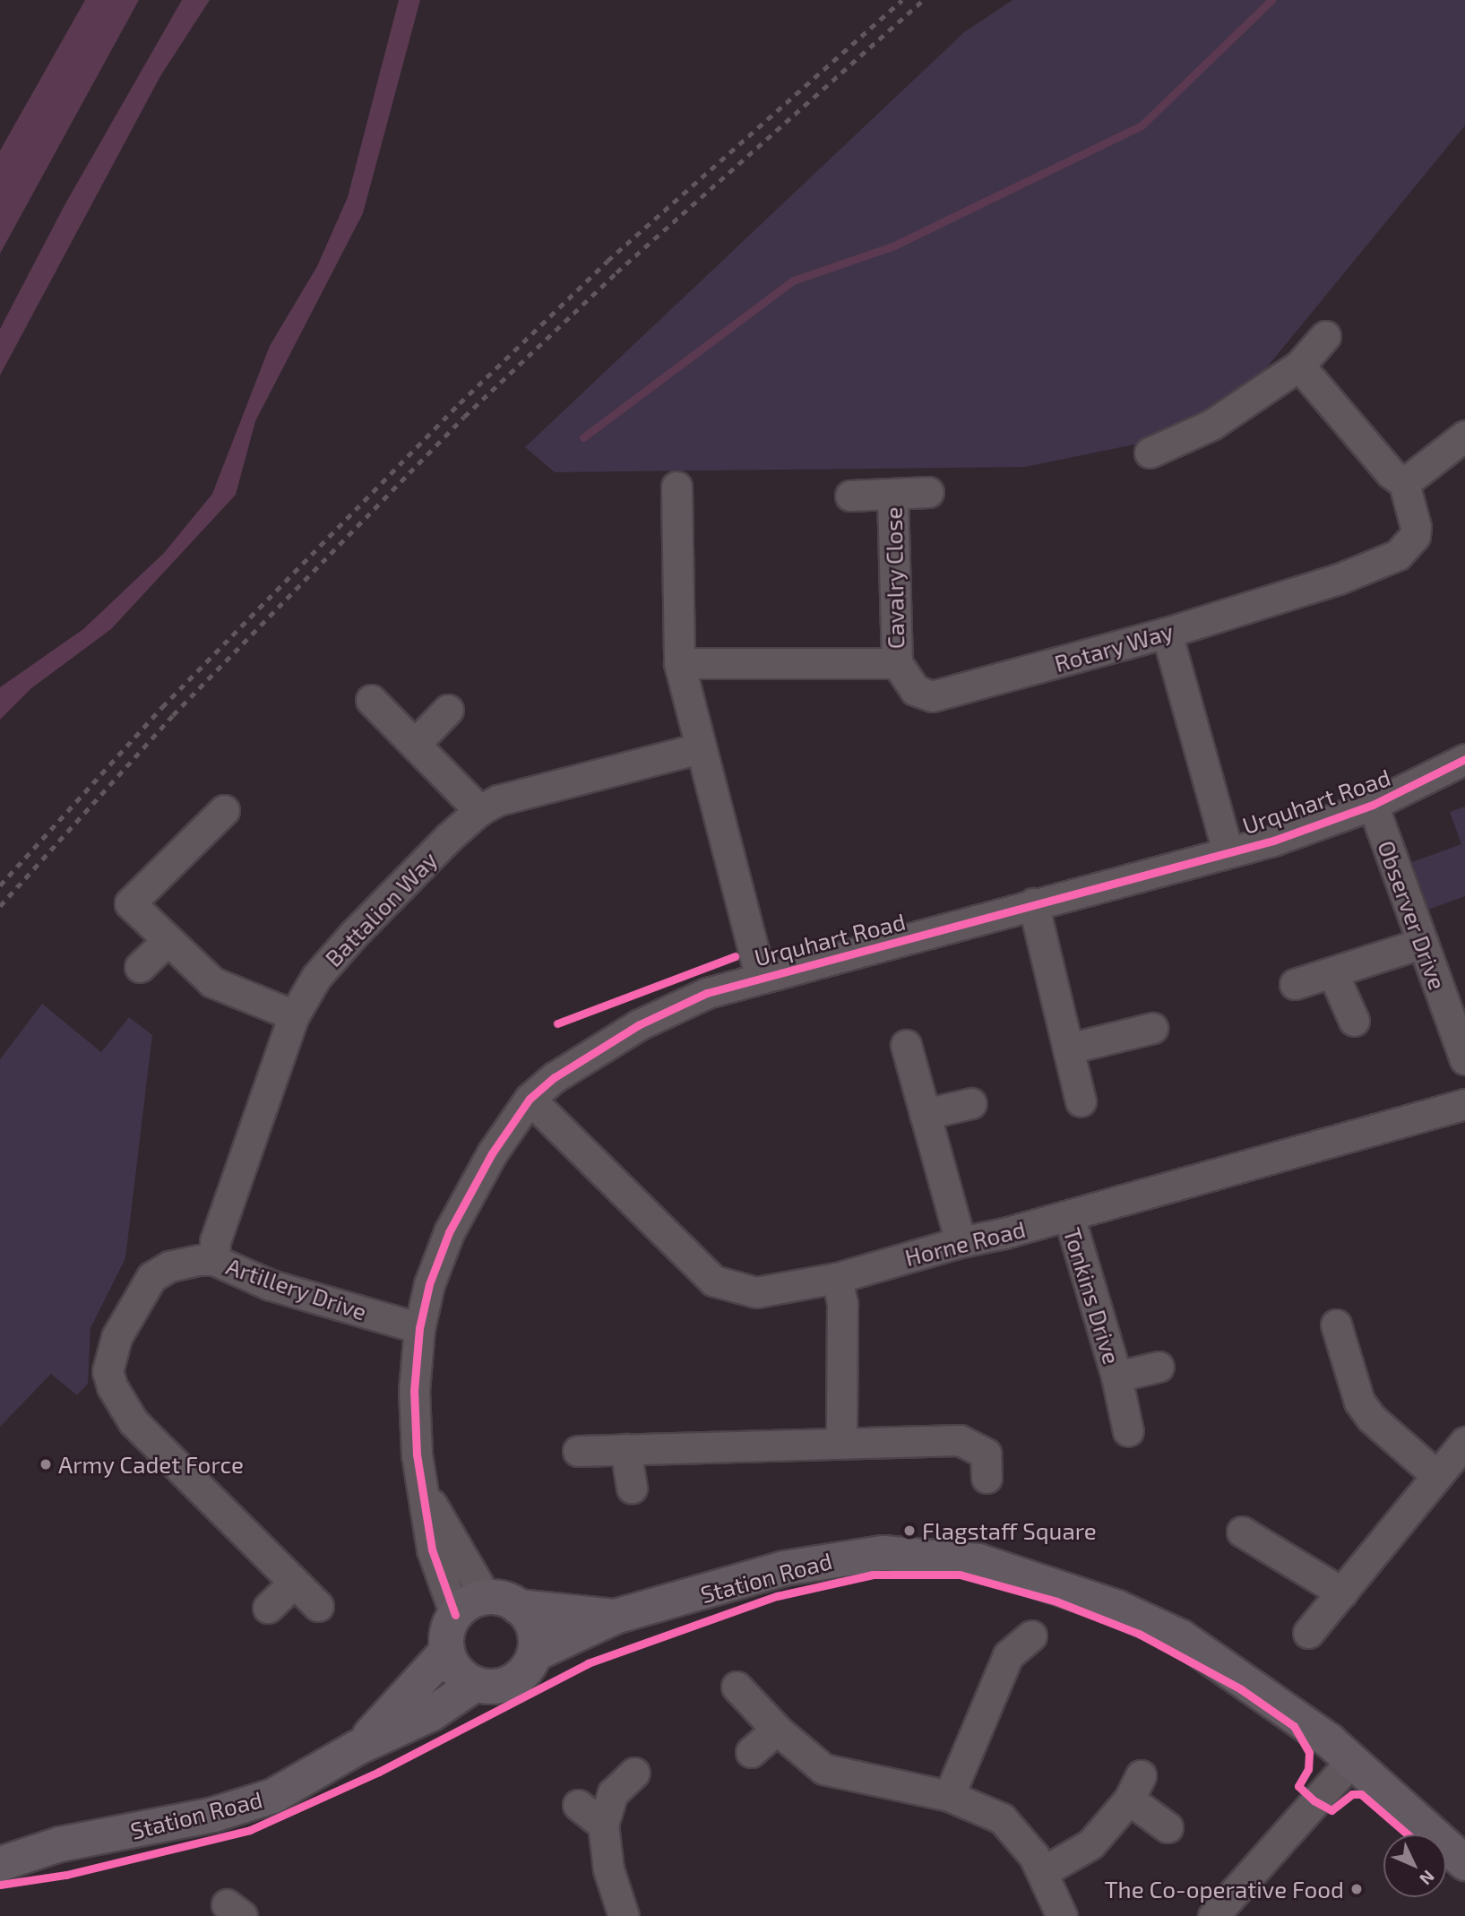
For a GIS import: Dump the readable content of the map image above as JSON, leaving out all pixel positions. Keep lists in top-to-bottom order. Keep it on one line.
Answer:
{"streets":{"street":["Cavalry Close","Rotary Way","Urquhart Road","Battalion Way","Observer Drive","Horne Road","Artillery Drive","Tonkins Drive","Station Road"]},"crossings":[["Cavalry Close","Rotary Way"],["Urquhart Road","Observer Drive"],["Urquhart Road","Horne Road"],["Urquhart Road","Artillery Drive"],["Urquhart Road","Station Road"],["Battalion Way","Artillery Drive"],["Horne Road","Tonkins Drive"]],"places":["Army Cadet Force","Flagstaff Square","The Co-operative Food"],"north":"bottom right"}
